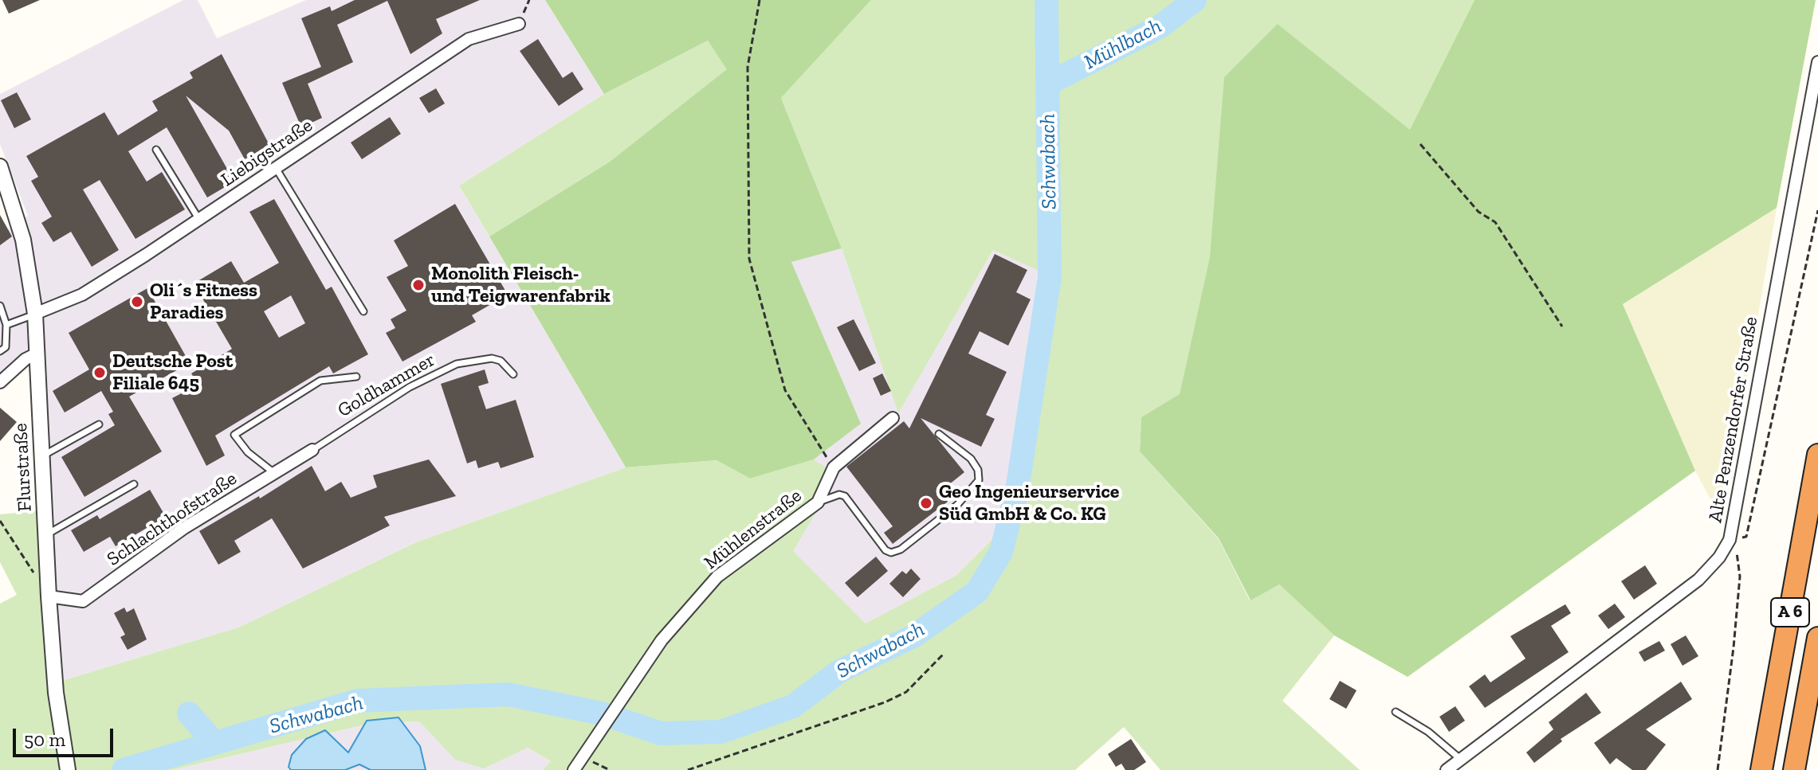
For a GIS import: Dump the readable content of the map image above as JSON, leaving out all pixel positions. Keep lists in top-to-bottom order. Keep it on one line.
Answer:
{"streets":{"highway":["A 6"],"street":["Liebigstraße","Alte Penzendorfer Straße","Flurstraße","Schlachthofstraße","Mühlenstraße"],"lane":["Goldhammer"]},"crossings":[["Liebigstraße","Flurstraße"],["Goldhammer","Schlachthofstraße"],["Flurstraße","Schlachthofstraße"]],"water":["Mühlbach","Schwabach"],"places":["Monolith Fleisch- und Teigwarenfabrik","Oli´s Fitness Paradies","Deutsche Post Filiale 645","Geo Ingenieurservice Süd GmbH & Co. KG"],"scale_bar":"50 m"}
